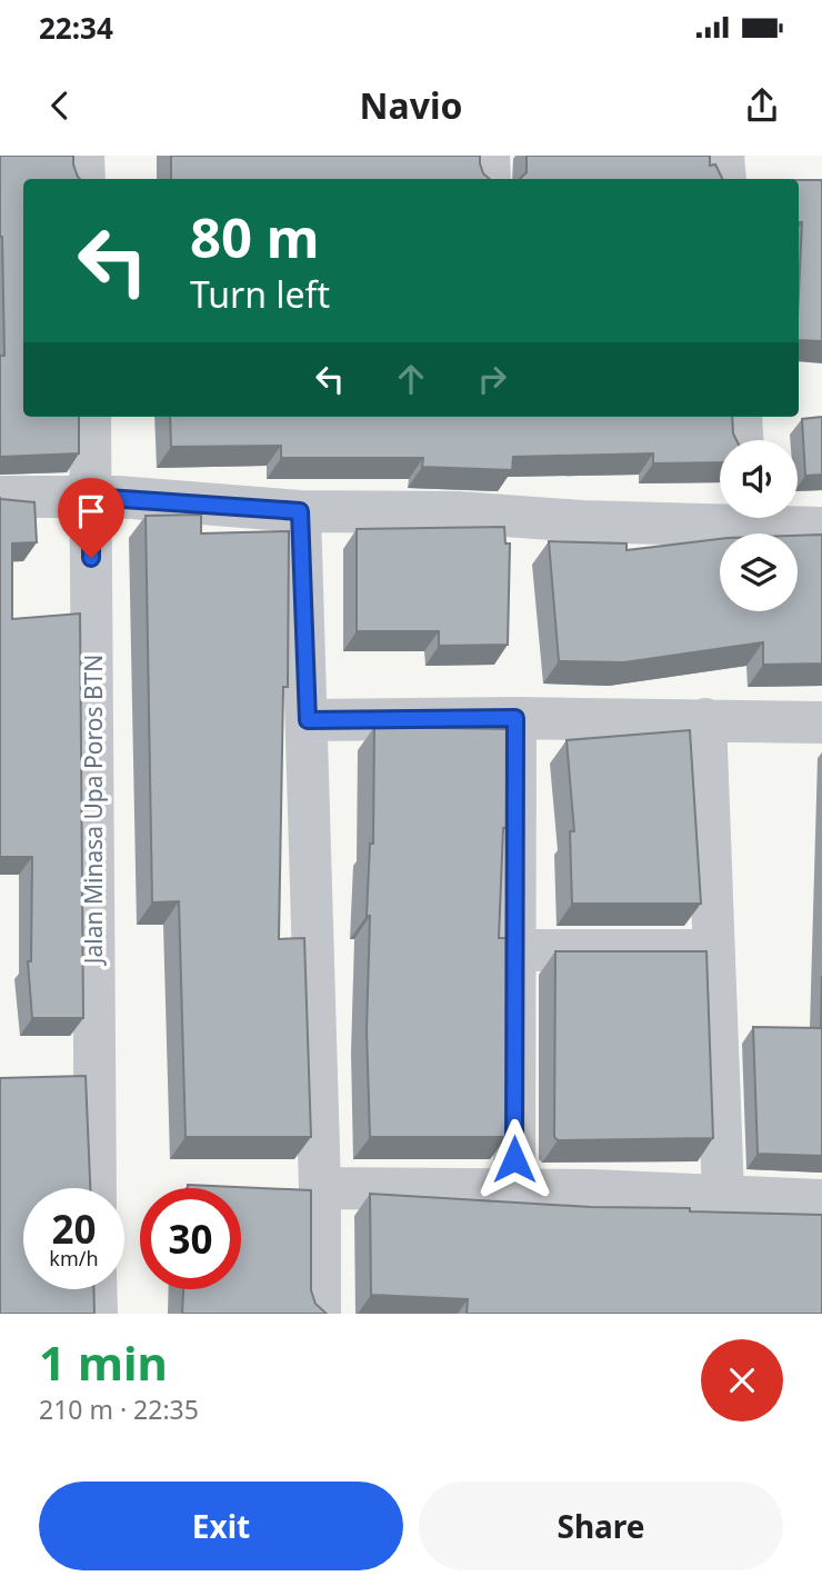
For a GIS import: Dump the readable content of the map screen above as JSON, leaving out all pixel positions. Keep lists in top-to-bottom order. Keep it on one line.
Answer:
{"streets":{"street":["Jalan Minasa Upa Poros BTN"]},"page":{"status":"22:34","header":"Navio","turn":["80 m","Turn left"],"speed":"20 km/h","limit":"30","heading":["1 min","210 m · 22:35"],"buttons":["Exit","Share"]}}
